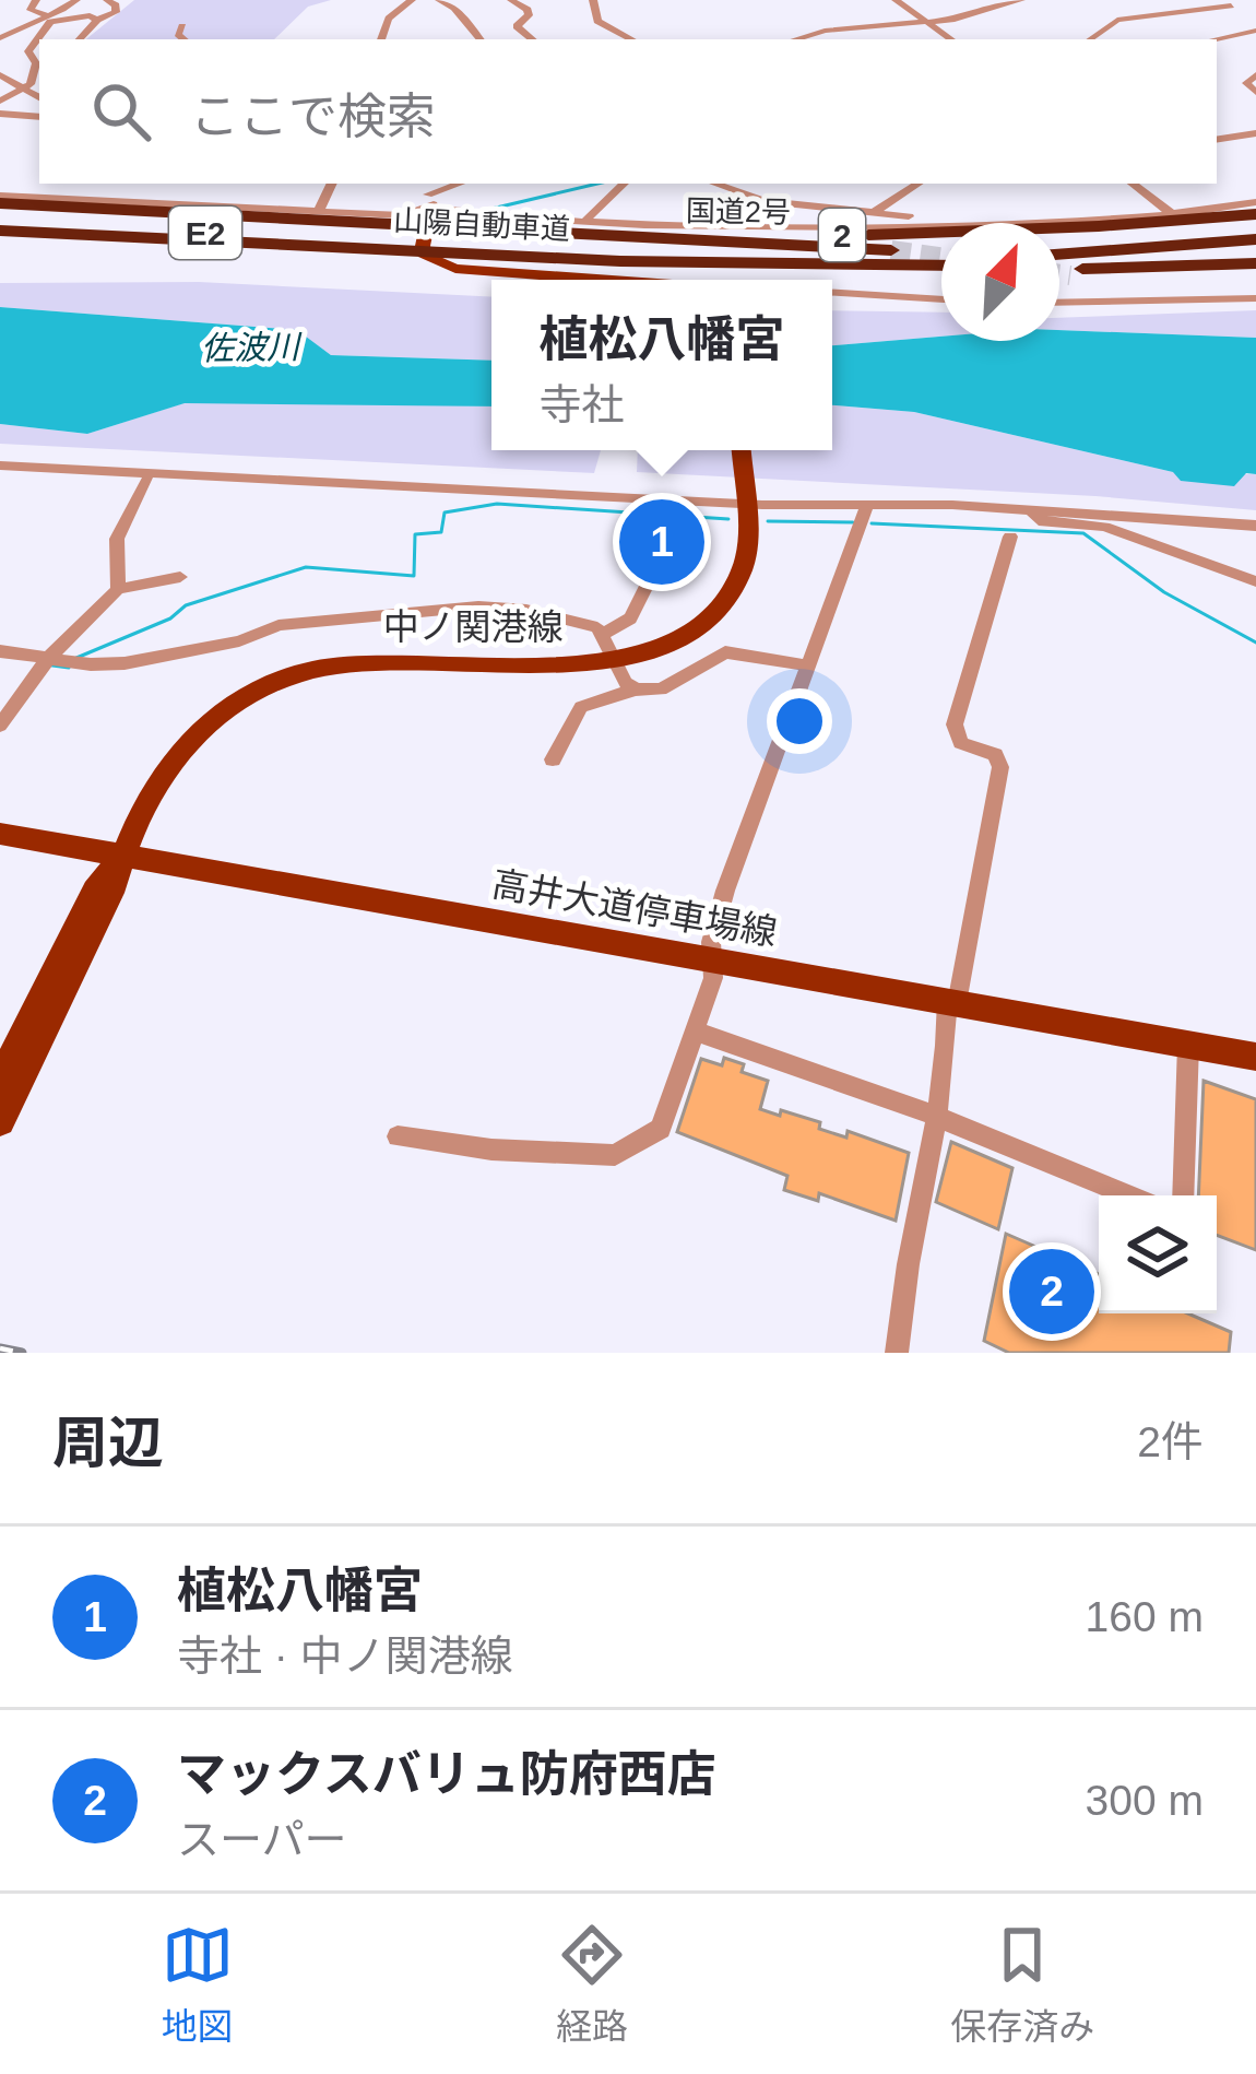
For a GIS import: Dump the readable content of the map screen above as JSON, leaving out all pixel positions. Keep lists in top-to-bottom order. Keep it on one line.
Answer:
{"streets":{"highway":["国道2号","山陽自動車道","E2","2"],"main road":["中ノ関港線","高井大道停車場線"]},"crossings":[["中ノ関港線","高井大道停車場線"]],"water":["佐波川"],"north":"top right","page":{"search":"ここで検索","popup":["植松八幡宮","寺社"],"pins":["1","2"],"heading":["周辺","2件"],"list":[{"mark":"1","name":"植松八幡宮","note":"寺社 · 中ノ関港線","value":"160 m"},{"mark":"2","name":"マックスバリュ防府西店","note":"スーパー","value":"300 m"}],"nav":["地図","経路","保存済み"]}}
